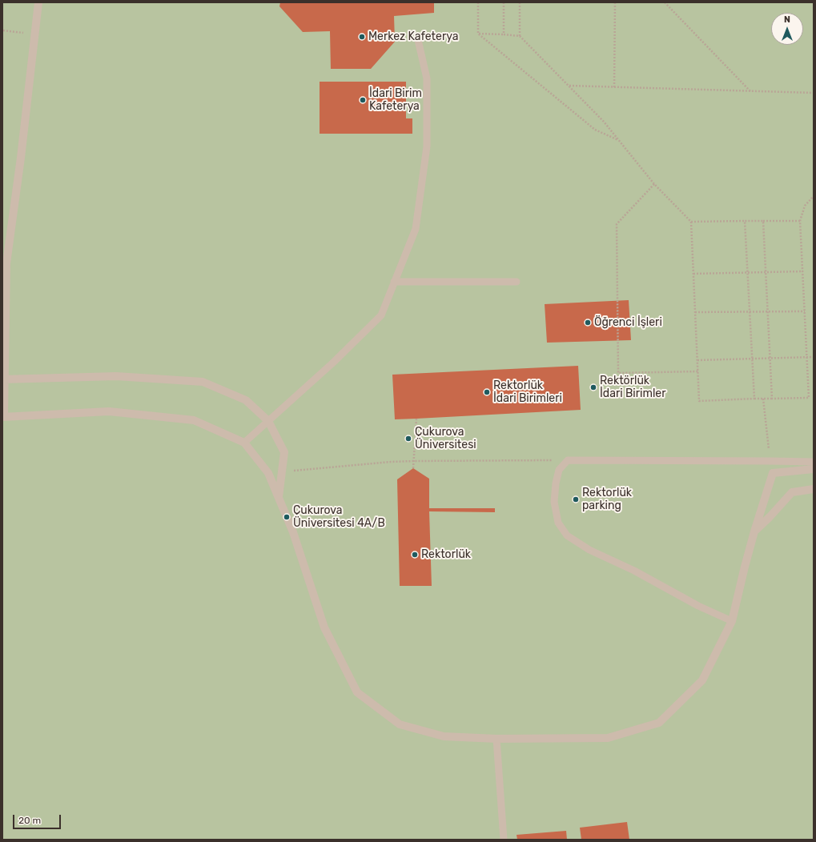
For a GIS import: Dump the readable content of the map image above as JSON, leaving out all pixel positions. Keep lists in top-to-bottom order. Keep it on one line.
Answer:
{"places":["Merkez Kafeterya","İdari Birim Kafeterya","Öğrenci İşleri","Rektörlük İdari Birimler","Rektorlük İdari Birimleri","Çukurova Üniversitesi","Rektorlük parking","Çukurova Üni̇versi̇tesi̇ 4A/B","Rektorlük"],"scale_bar":"20 m","north":"top"}
